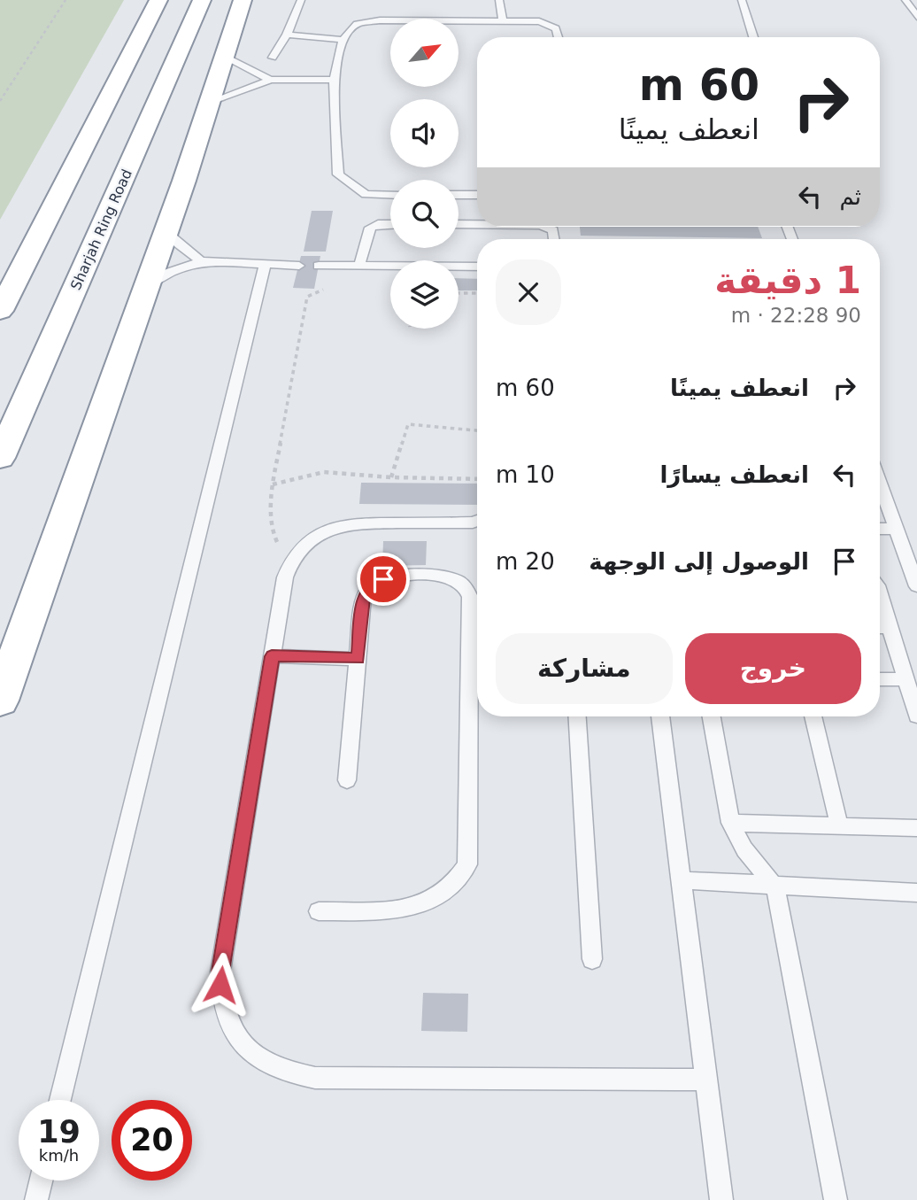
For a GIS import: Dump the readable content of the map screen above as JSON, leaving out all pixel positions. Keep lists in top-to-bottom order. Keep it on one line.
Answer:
{"streets":{"highway":["Sharjah Ring Road"]},"north":"top right","page":{"turn":["60 m","انعطف يمينًا"],"then":"ثم","heading":["1 دقيقة","90 m · 22:28"],"list":[{"name":"انعطف يمينًا","value":"60 m"},{"name":"انعطف يسارًا","value":"10 m"},{"name":"الوصول إلى الوجهة","value":"20 m"}],"buttons":["خروج","مشاركة"],"speed":"19 km/h","limit":"20"}}
